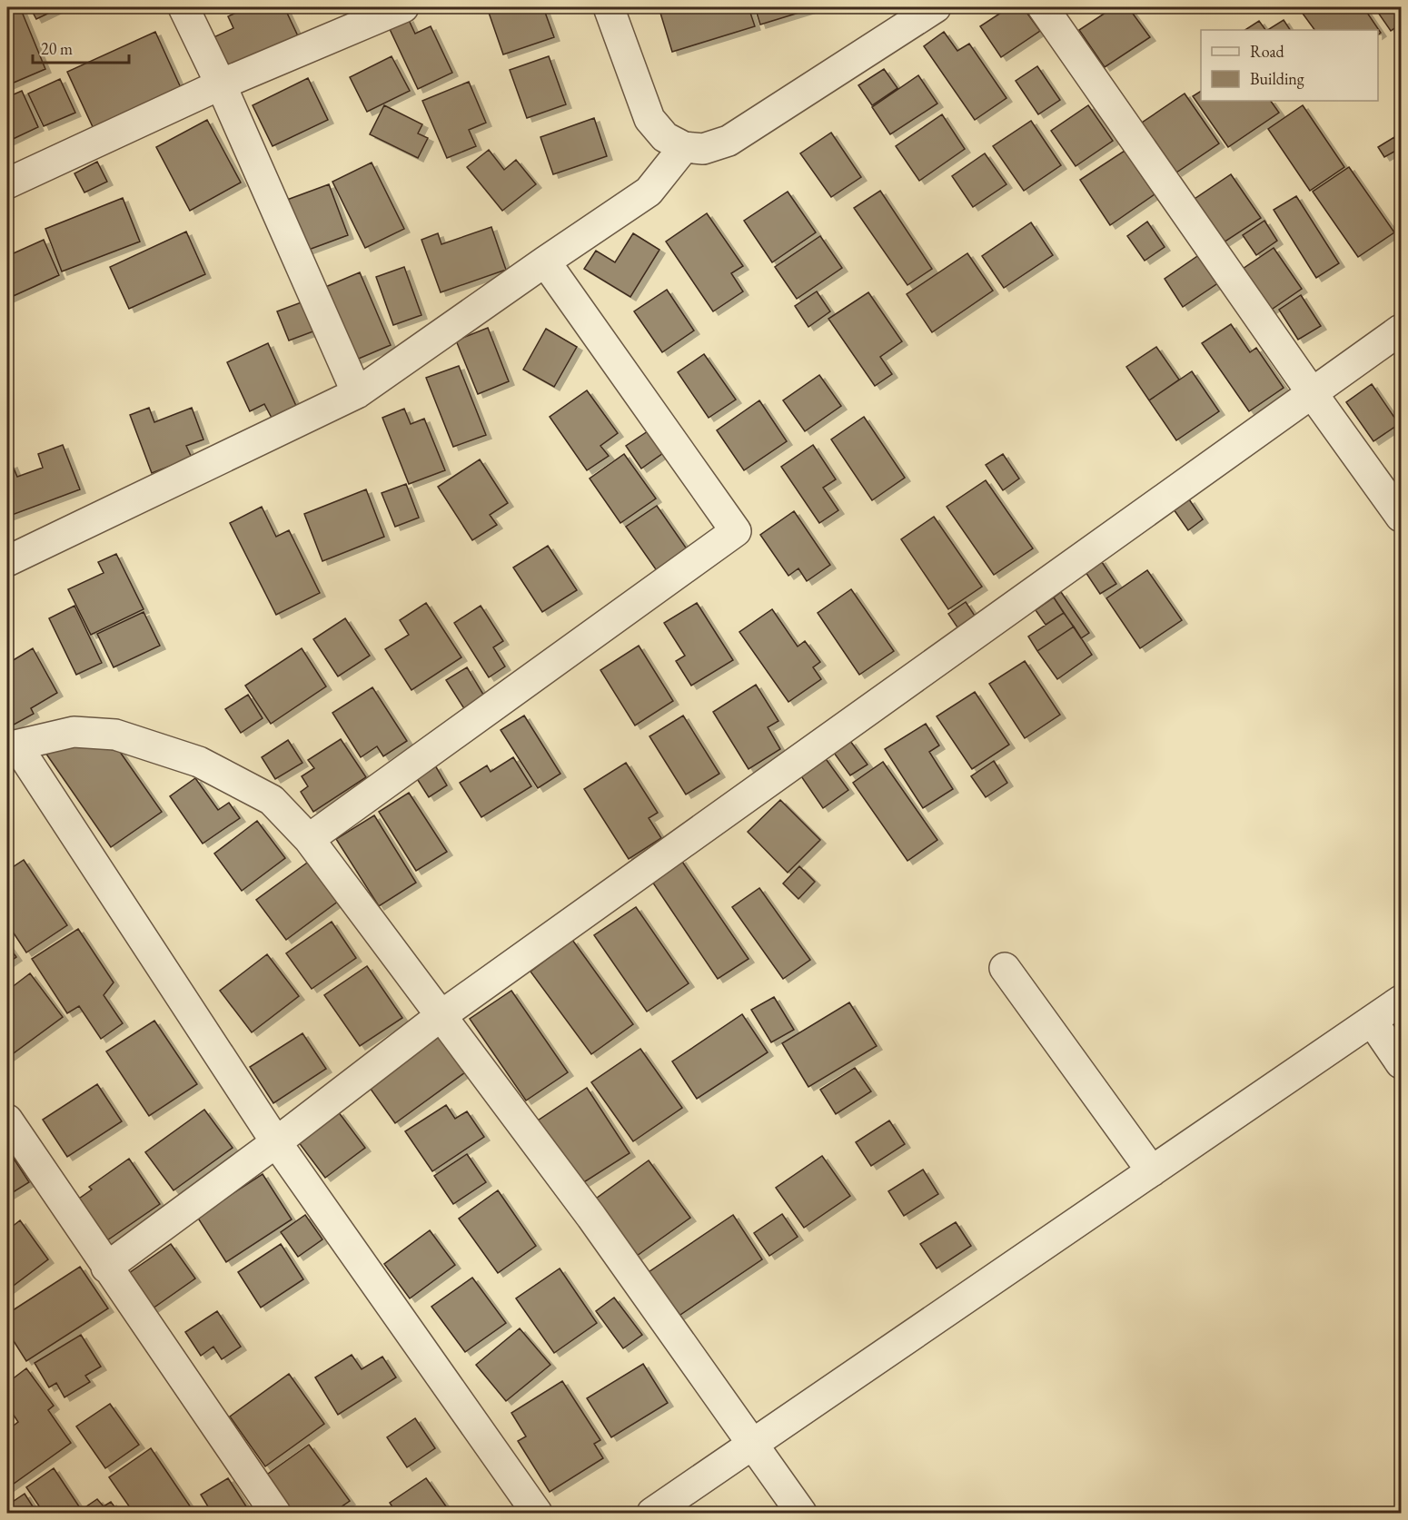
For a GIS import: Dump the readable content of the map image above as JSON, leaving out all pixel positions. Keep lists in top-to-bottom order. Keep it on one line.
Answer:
{"legend":["Road","Building"],"scale_bar":"20 m"}
